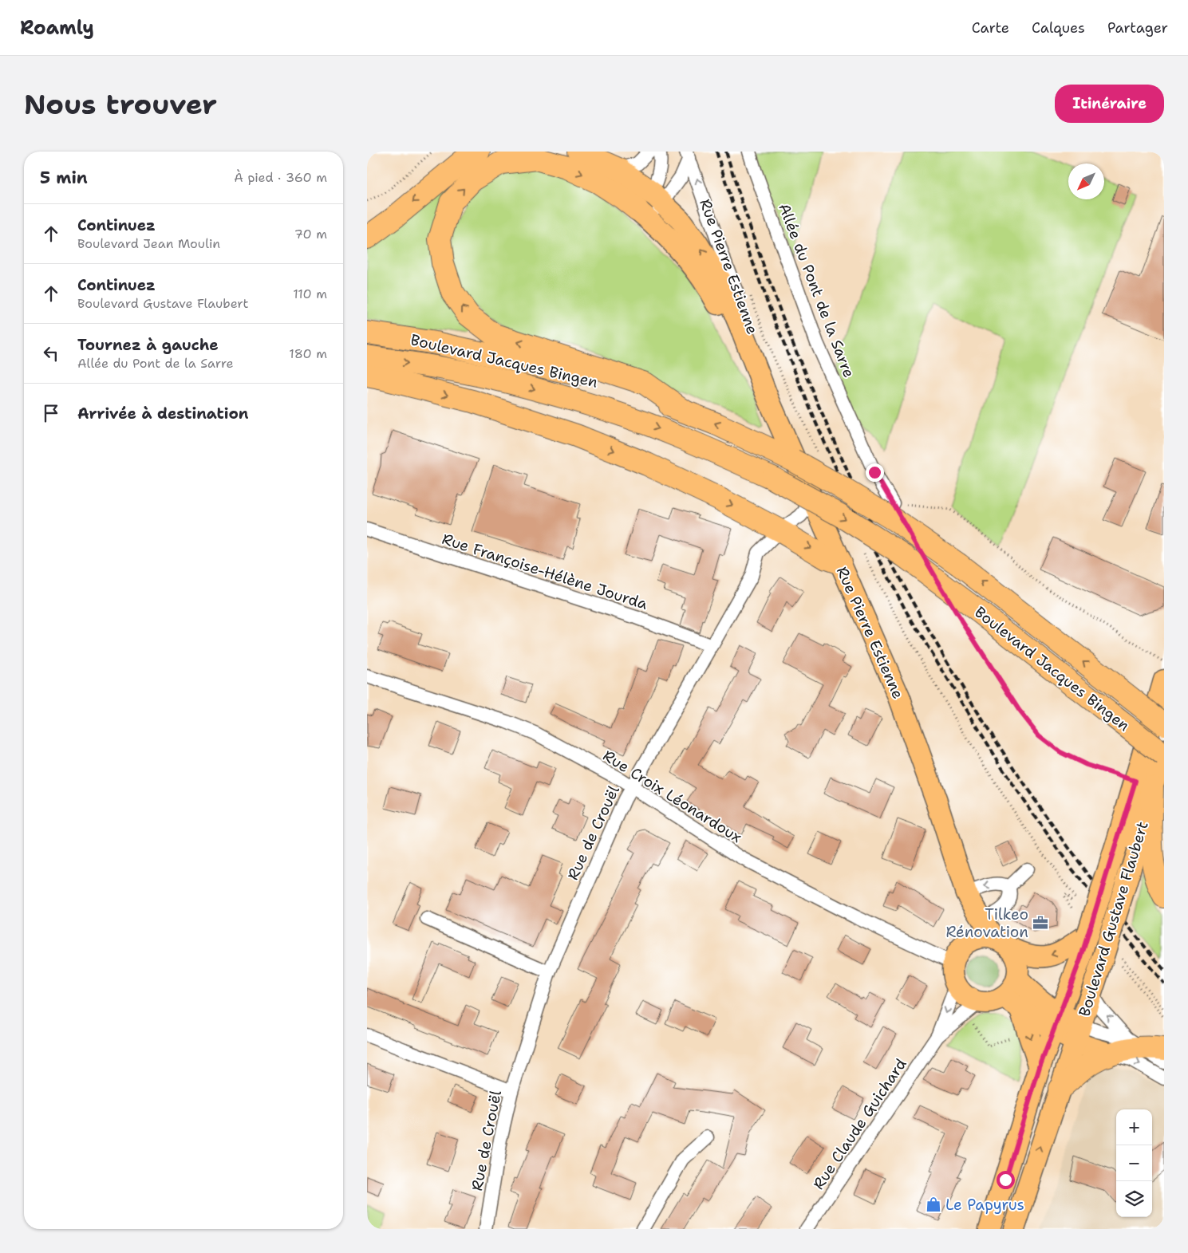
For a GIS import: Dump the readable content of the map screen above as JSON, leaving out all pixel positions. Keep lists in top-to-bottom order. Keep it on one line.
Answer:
{"streets":{"highway":["Boulevard Jacques Bingen"],"main road":["Rue Pierre Estienne","Boulevard Gustave Flaubert"],"street":["Allée du Pont de la Sarre","Rue Françoise-Hélène Jourda","Rue Croix Léonardoux","Rue de Crouël","Rue Claude Guichard"]},"crossings":[["Rue Pierre Estienne","Rue Croix Léonardoux"],["Rue Pierre Estienne","Rue de Crouël"],["Rue Pierre Estienne","Rue Claude Guichard"],["Rue Françoise-Hélène Jourda","Rue de Crouël"],["Rue Croix Léonardoux","Rue de Crouël"],["Rue Croix Léonardoux","Rue Claude Guichard"]],"places":{"office":["Tilkeo Rénovation"],"shop":["Le Papyrus"]},"north":"bottom left","page":{"header":"Roamly","nav":["Carte","Calques","Partager"],"buttons":"Itinéraire","title":"Nous trouver","heading":["5 min","À pied · 360 m"],"list":[["Continuez","Boulevard Jean Moulin","70 m"],["Continuez","Boulevard Gustave Flaubert","110 m"],["Tournez à gauche","Allée du Pont de la Sarre","180 m"],"Arrivée à destination"],"map_buttons":["+","−"]}}
